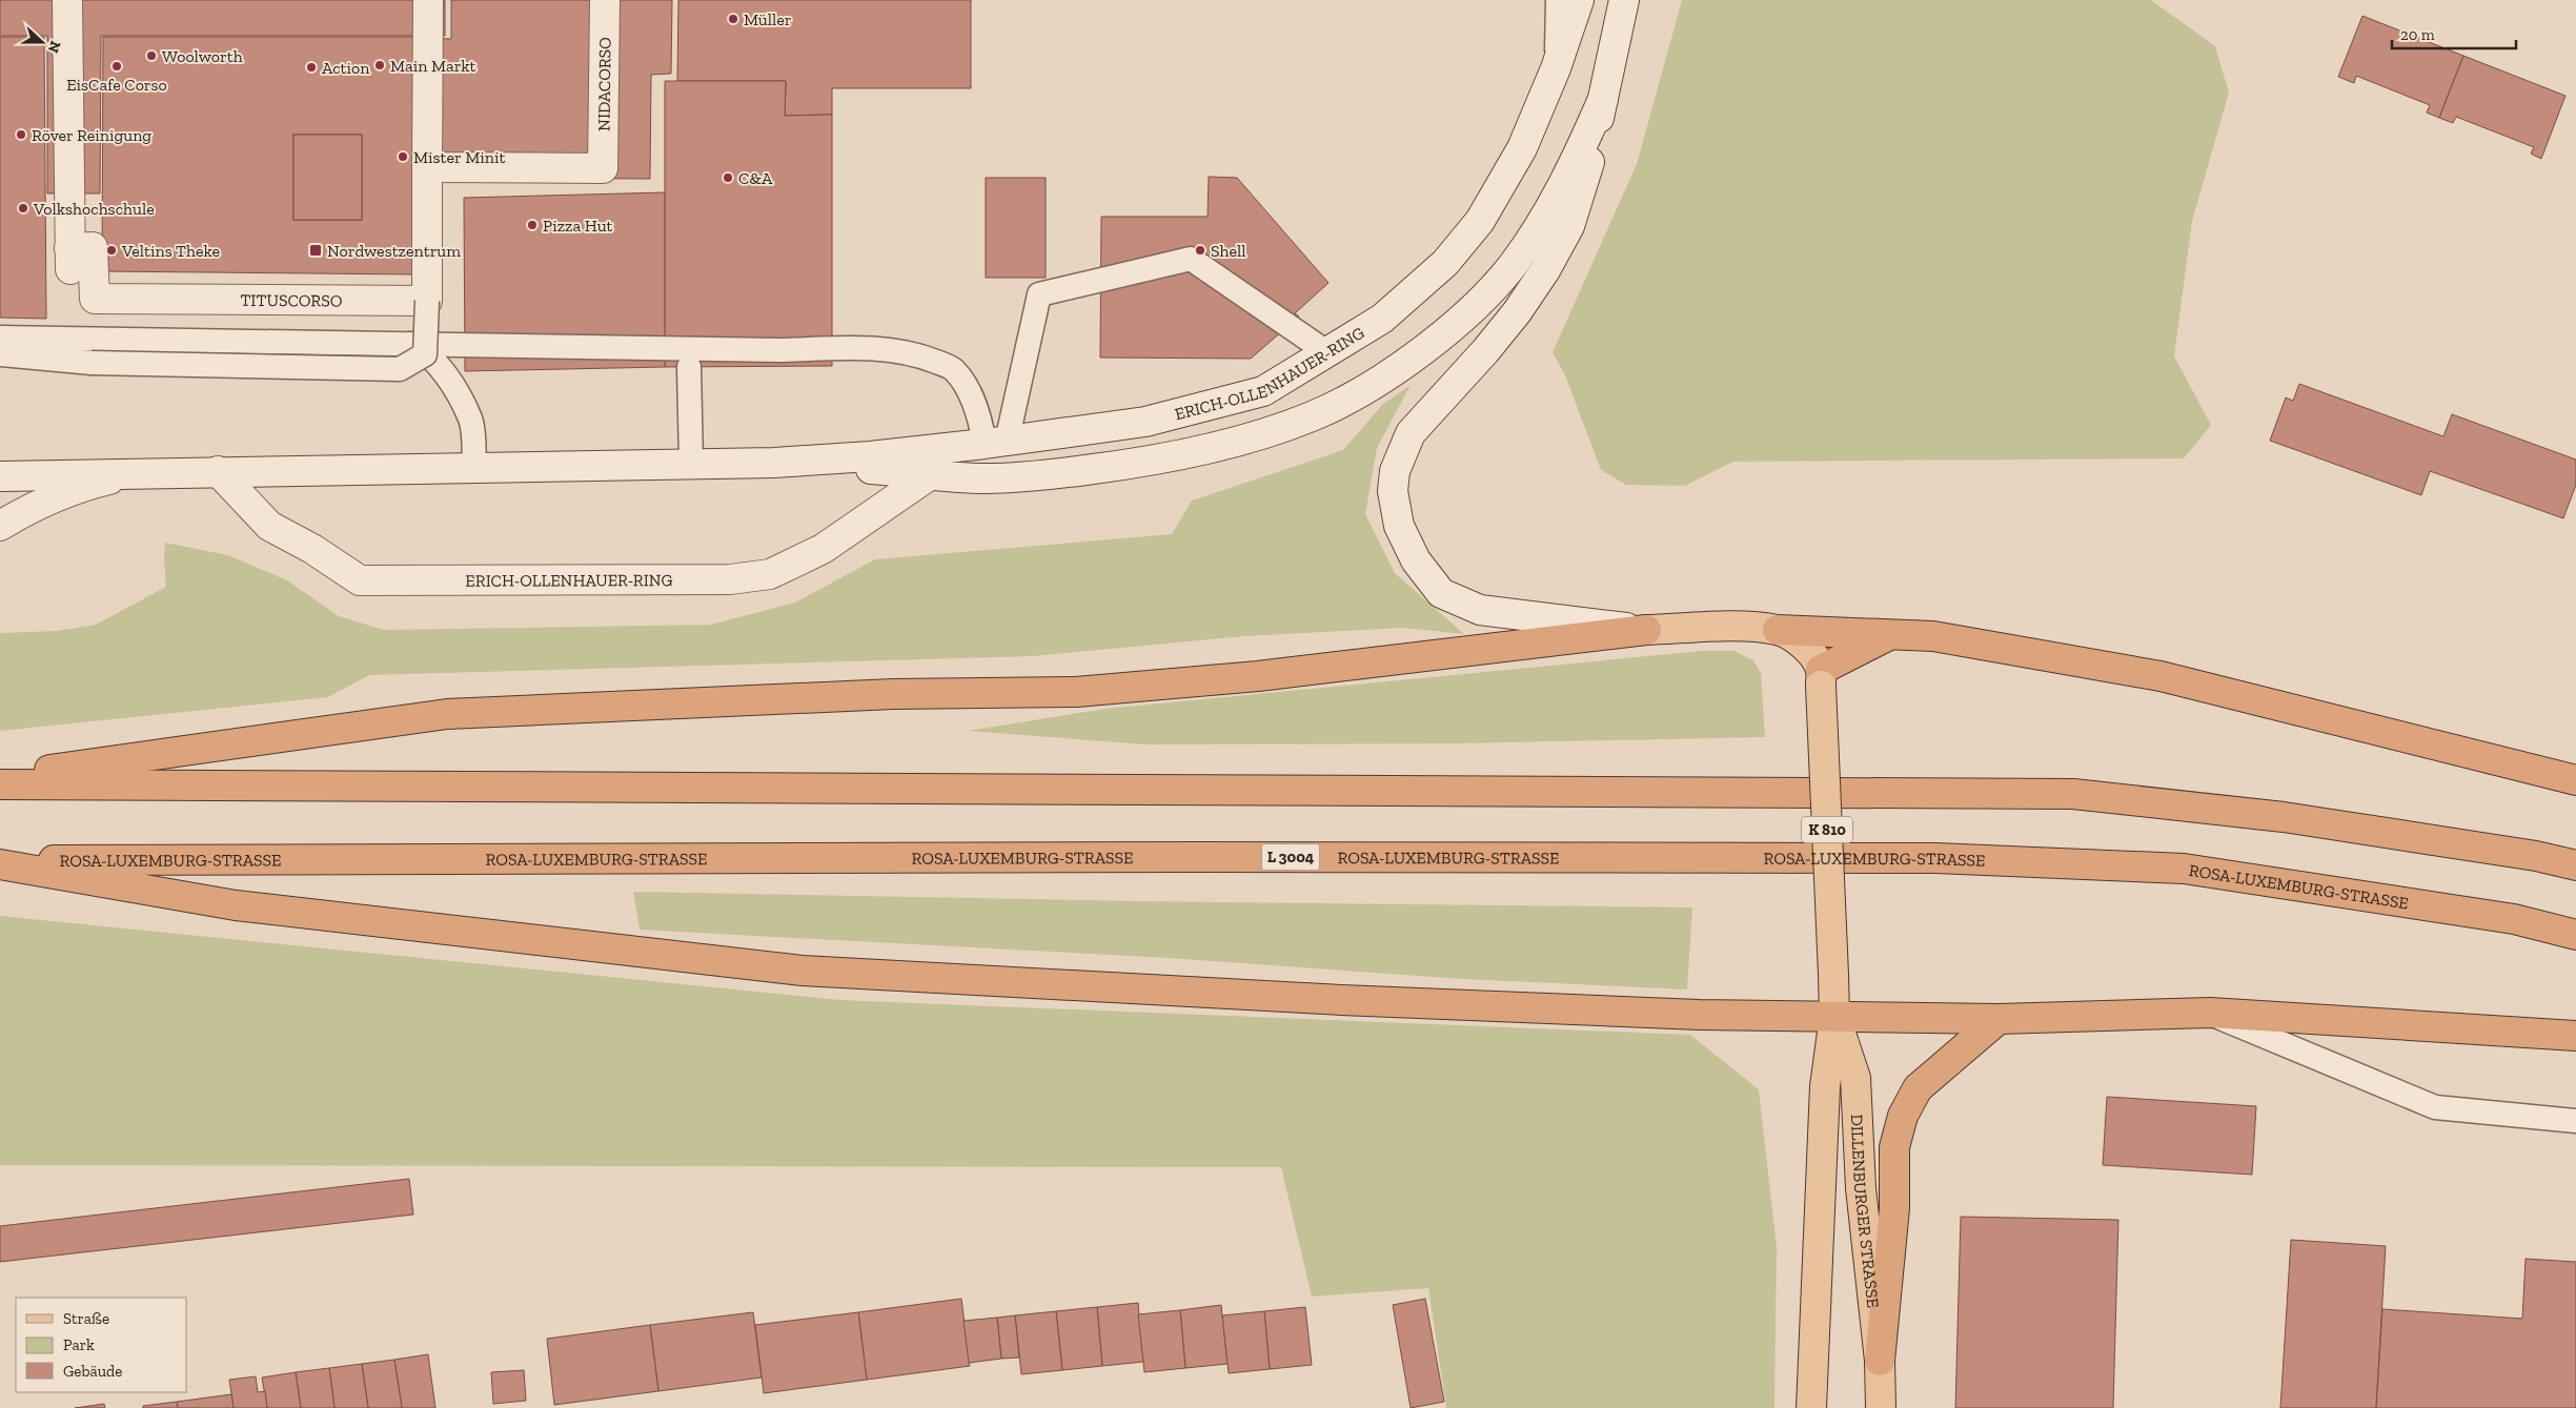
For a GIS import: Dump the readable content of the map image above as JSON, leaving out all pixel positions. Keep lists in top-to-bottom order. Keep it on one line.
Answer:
{"streets":{"highway":["ROSA-LUXEMBURG-STRASSE","L 3004"],"main road":["NIDACORSO","TITUSCORSO","ERICH-OLLENHAUER-RING","K 810","DILLENBURGER STRASSE"]},"places":{"other":["Müller","Woolworth","Main Markt","EisCafe Corso","Action","Röver Reinigung","Mister Minit","C&A","Volkshochschule","Pizza Hut","Veltins Theke","Shell"],"transit":["Nordwestzentrum"]},"legend":["Straße","Park","Gebäude"],"scale_bar":"20 m","north":"right"}
